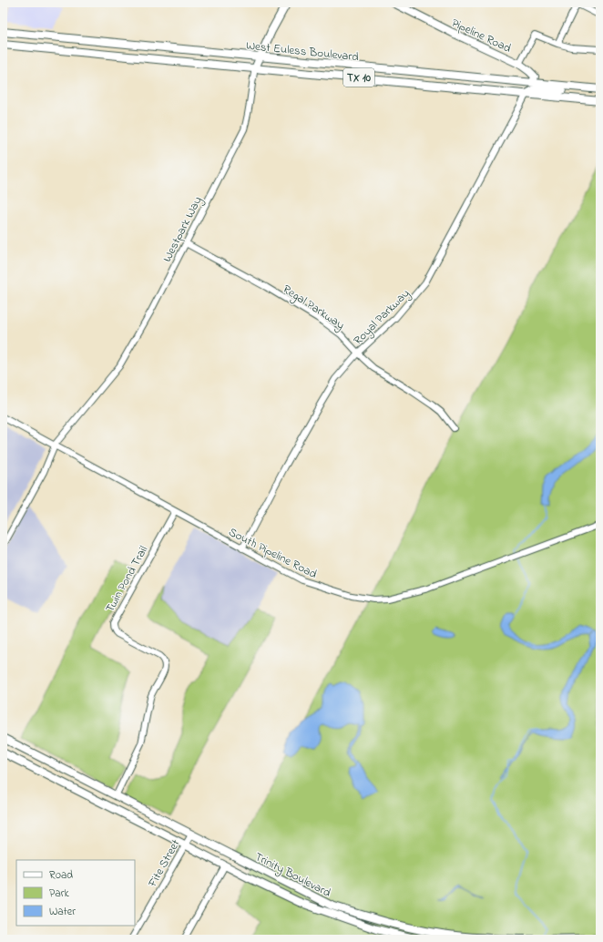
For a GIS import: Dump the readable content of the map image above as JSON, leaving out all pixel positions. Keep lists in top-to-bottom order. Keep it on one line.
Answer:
{"streets":{"main road":["Pipeline Road","West Euless Boulevard","TX 10","Westpark Way","Trinity Boulevard"],"street":["Regal Parkway","Royal Parkway","South Pipeline Road","Twin Pond Trail","Fite Street"]},"crossings":[["Pipeline Road","West Euless Boulevard"],["West Euless Boulevard","Westpark Way"],["West Euless Boulevard","Royal Parkway"],["Westpark Way","Regal Parkway"],["Westpark Way","South Pipeline Road"],["Regal Parkway","Royal Parkway"],["Royal Parkway","South Pipeline Road"],["South Pipeline Road","Twin Pond Trail"],["Twin Pond Trail","Trinity Boulevard"],["Fite Street","Trinity Boulevard"]],"legend":["Road","Park","Water"]}
